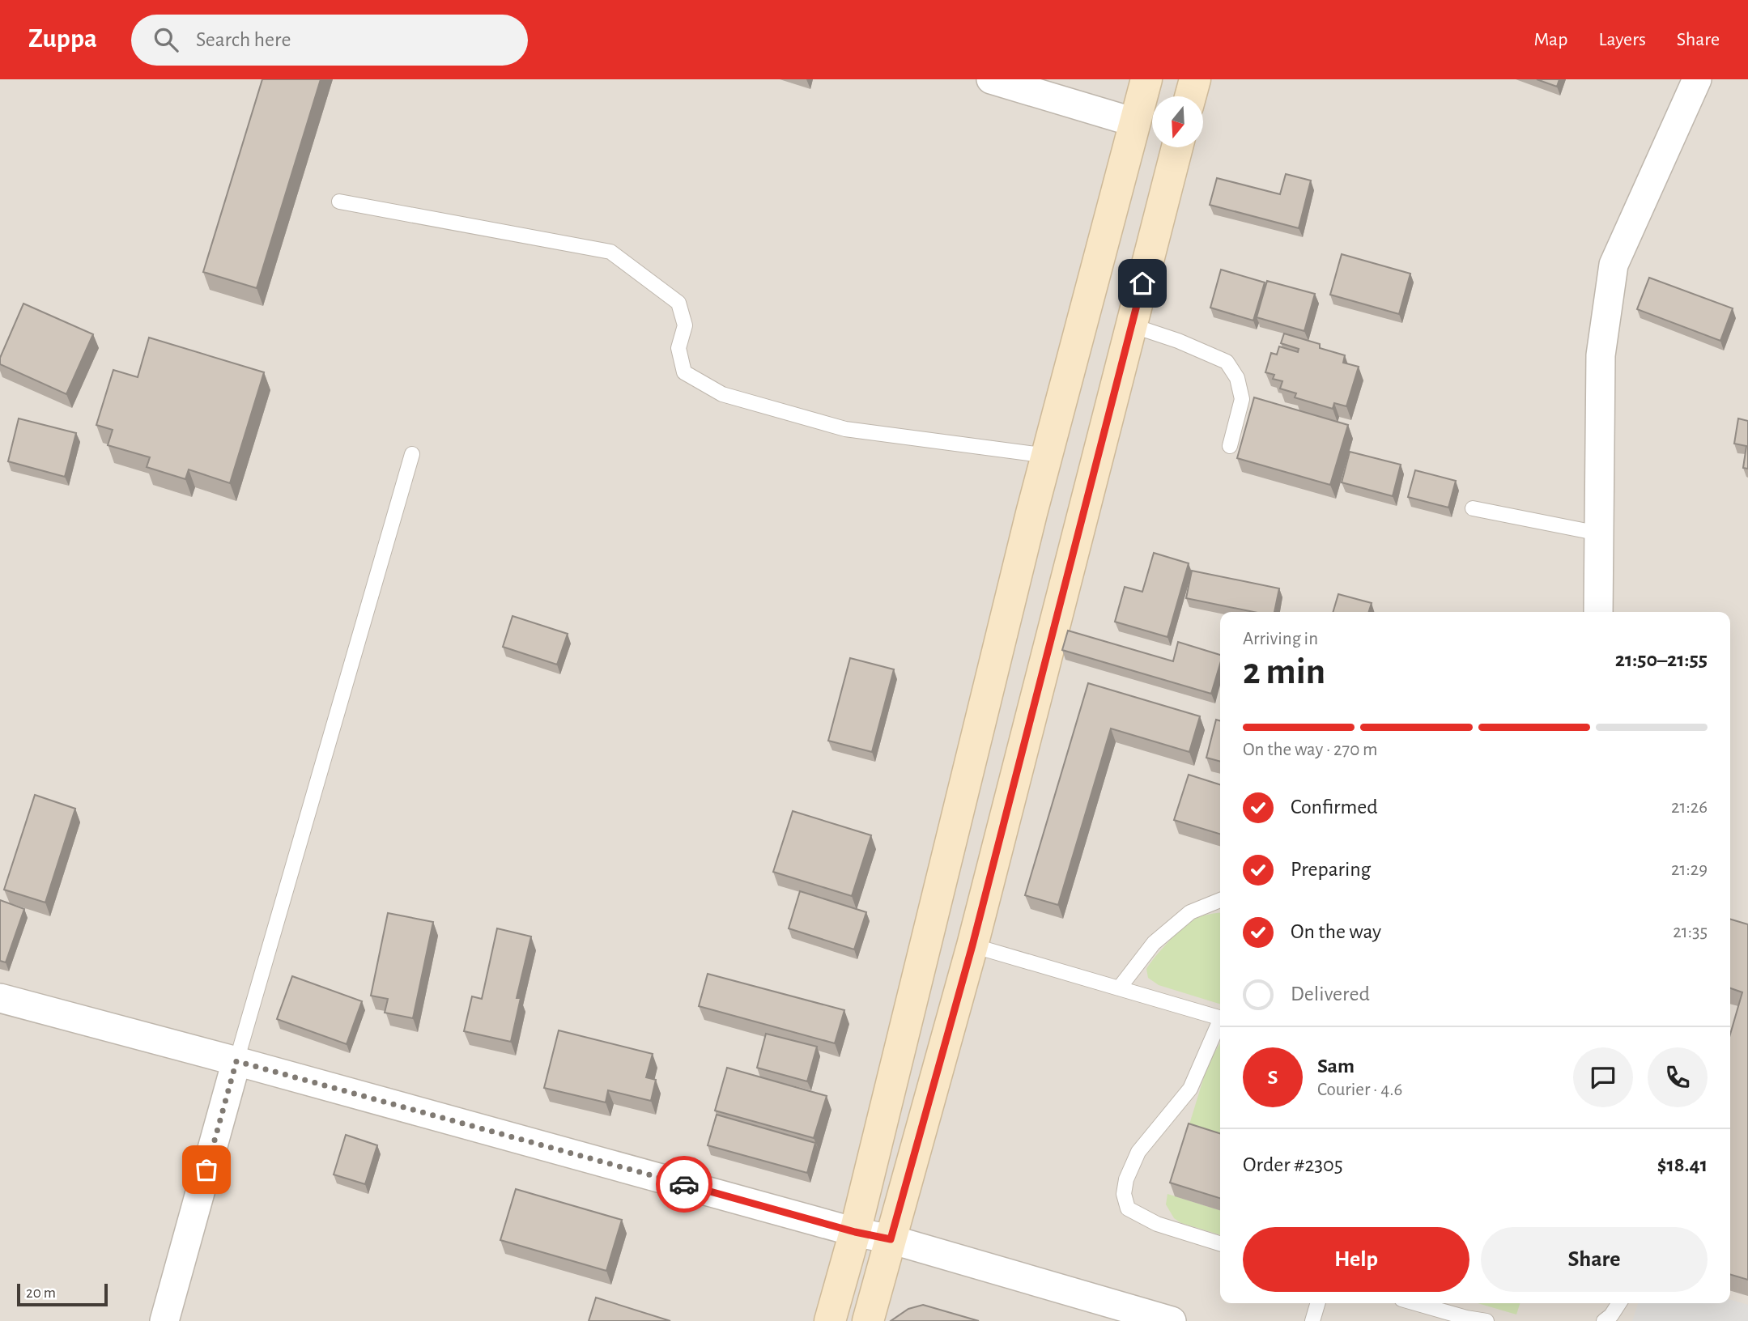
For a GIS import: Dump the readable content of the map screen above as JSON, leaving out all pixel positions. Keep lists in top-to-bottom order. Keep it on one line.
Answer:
{"scale_bar":"20 m","north":"bottom","page":{"header":"Zuppa","search":"Search here","nav":["Map","Layers","Share"],"heading":["2 min","Arriving in","21:50–21:55"],"panel":["Sam","Courier · 4.6","Order #2305","$18.41"],"bar":"On the way · 270 m","list":[["Confirmed","21:26"],["Preparing","21:29"],["On the way","21:35"],"Delivered"],"round":"S","buttons":["Help","Share"],"scale":"20 m"}}
